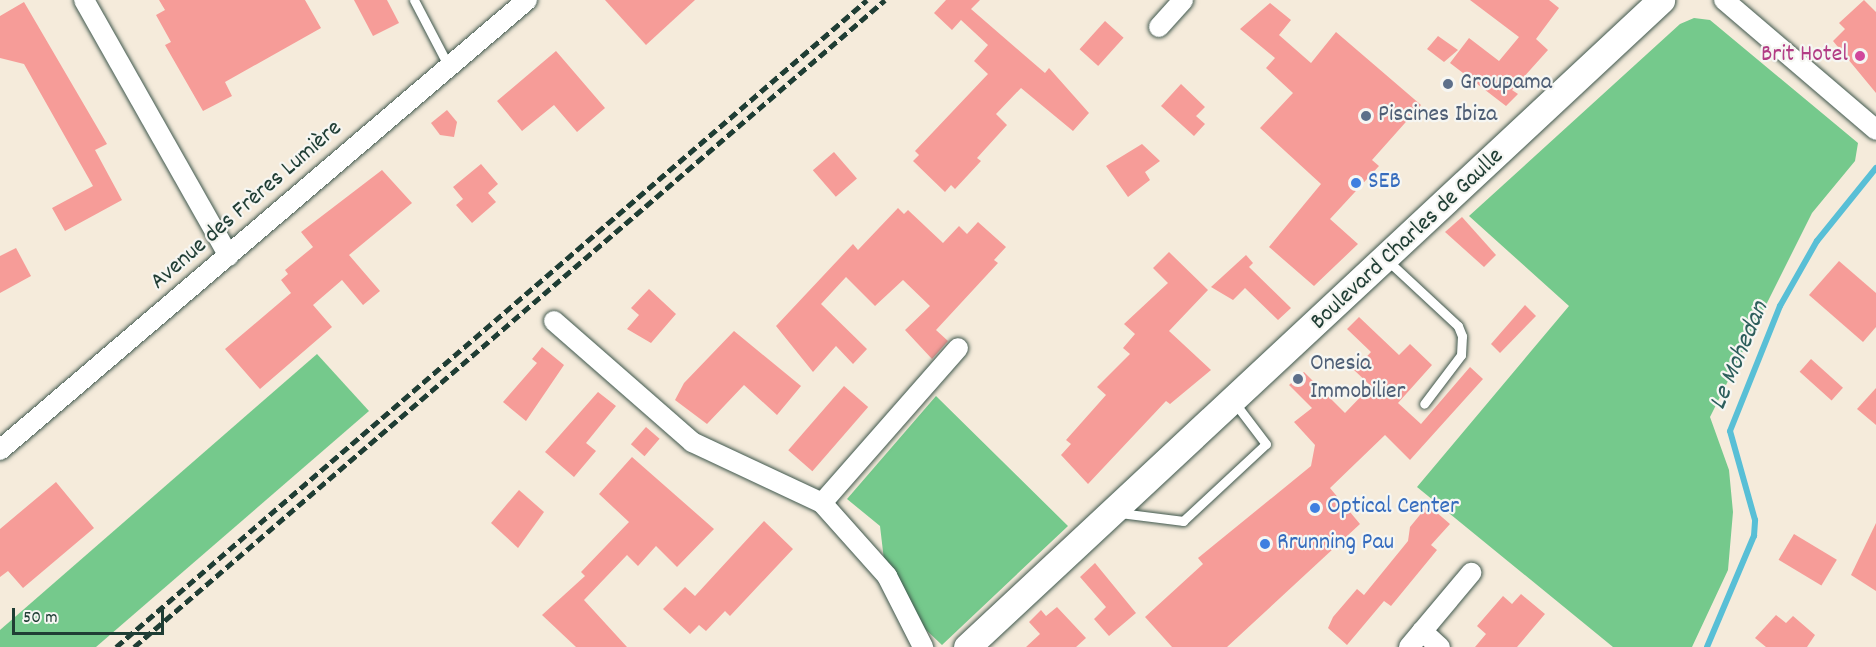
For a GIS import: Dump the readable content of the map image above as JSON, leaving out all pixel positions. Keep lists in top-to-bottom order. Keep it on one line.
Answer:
{"streets":{"main road":["Boulevard Charles de Gaulle"],"street":["Avenue des Frères Lumière"]},"water":["Le Mohedan"],"places":["Brit Hotel","Groupama","Piscines Ibiza","SEB","Onesia Immobilier","Optical Center","Rrunning Pau"],"scale_bar":"50 m"}
